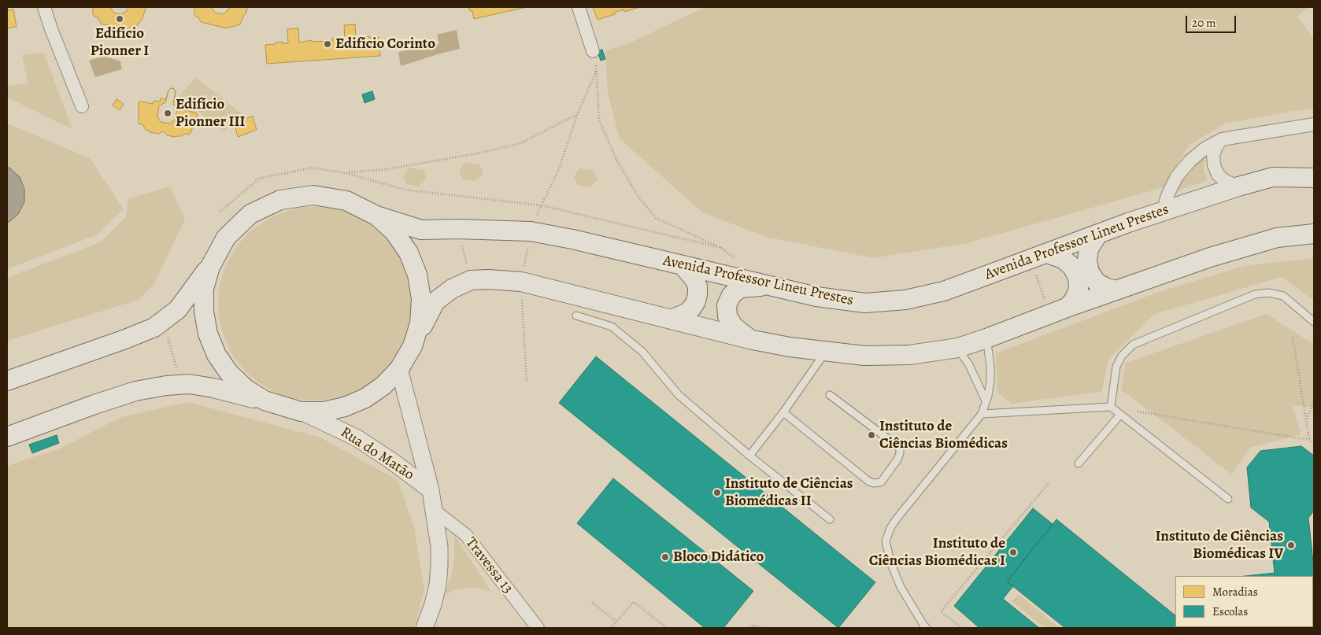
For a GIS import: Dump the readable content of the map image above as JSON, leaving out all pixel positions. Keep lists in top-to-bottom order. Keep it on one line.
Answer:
{"streets":{"main road":["Avenida Professor Lineu Prestes"],"street":["Rua do Matão","Travessa 13"]},"crossings":[["Rua do Matão","Travessa 13"]],"places":["Edifício Pionner I","Edifício Corinto","Edifício Pionner III","Instituto de Ciências Biomédicas","Instituto de Ciências Biomédicas II","Instituto de Ciências Biomédicas IV","Instituto de Ciências Biomédicas I","Bloco Didático"],"legend":["Moradias","Escolas"],"scale_bar":"20 m"}
